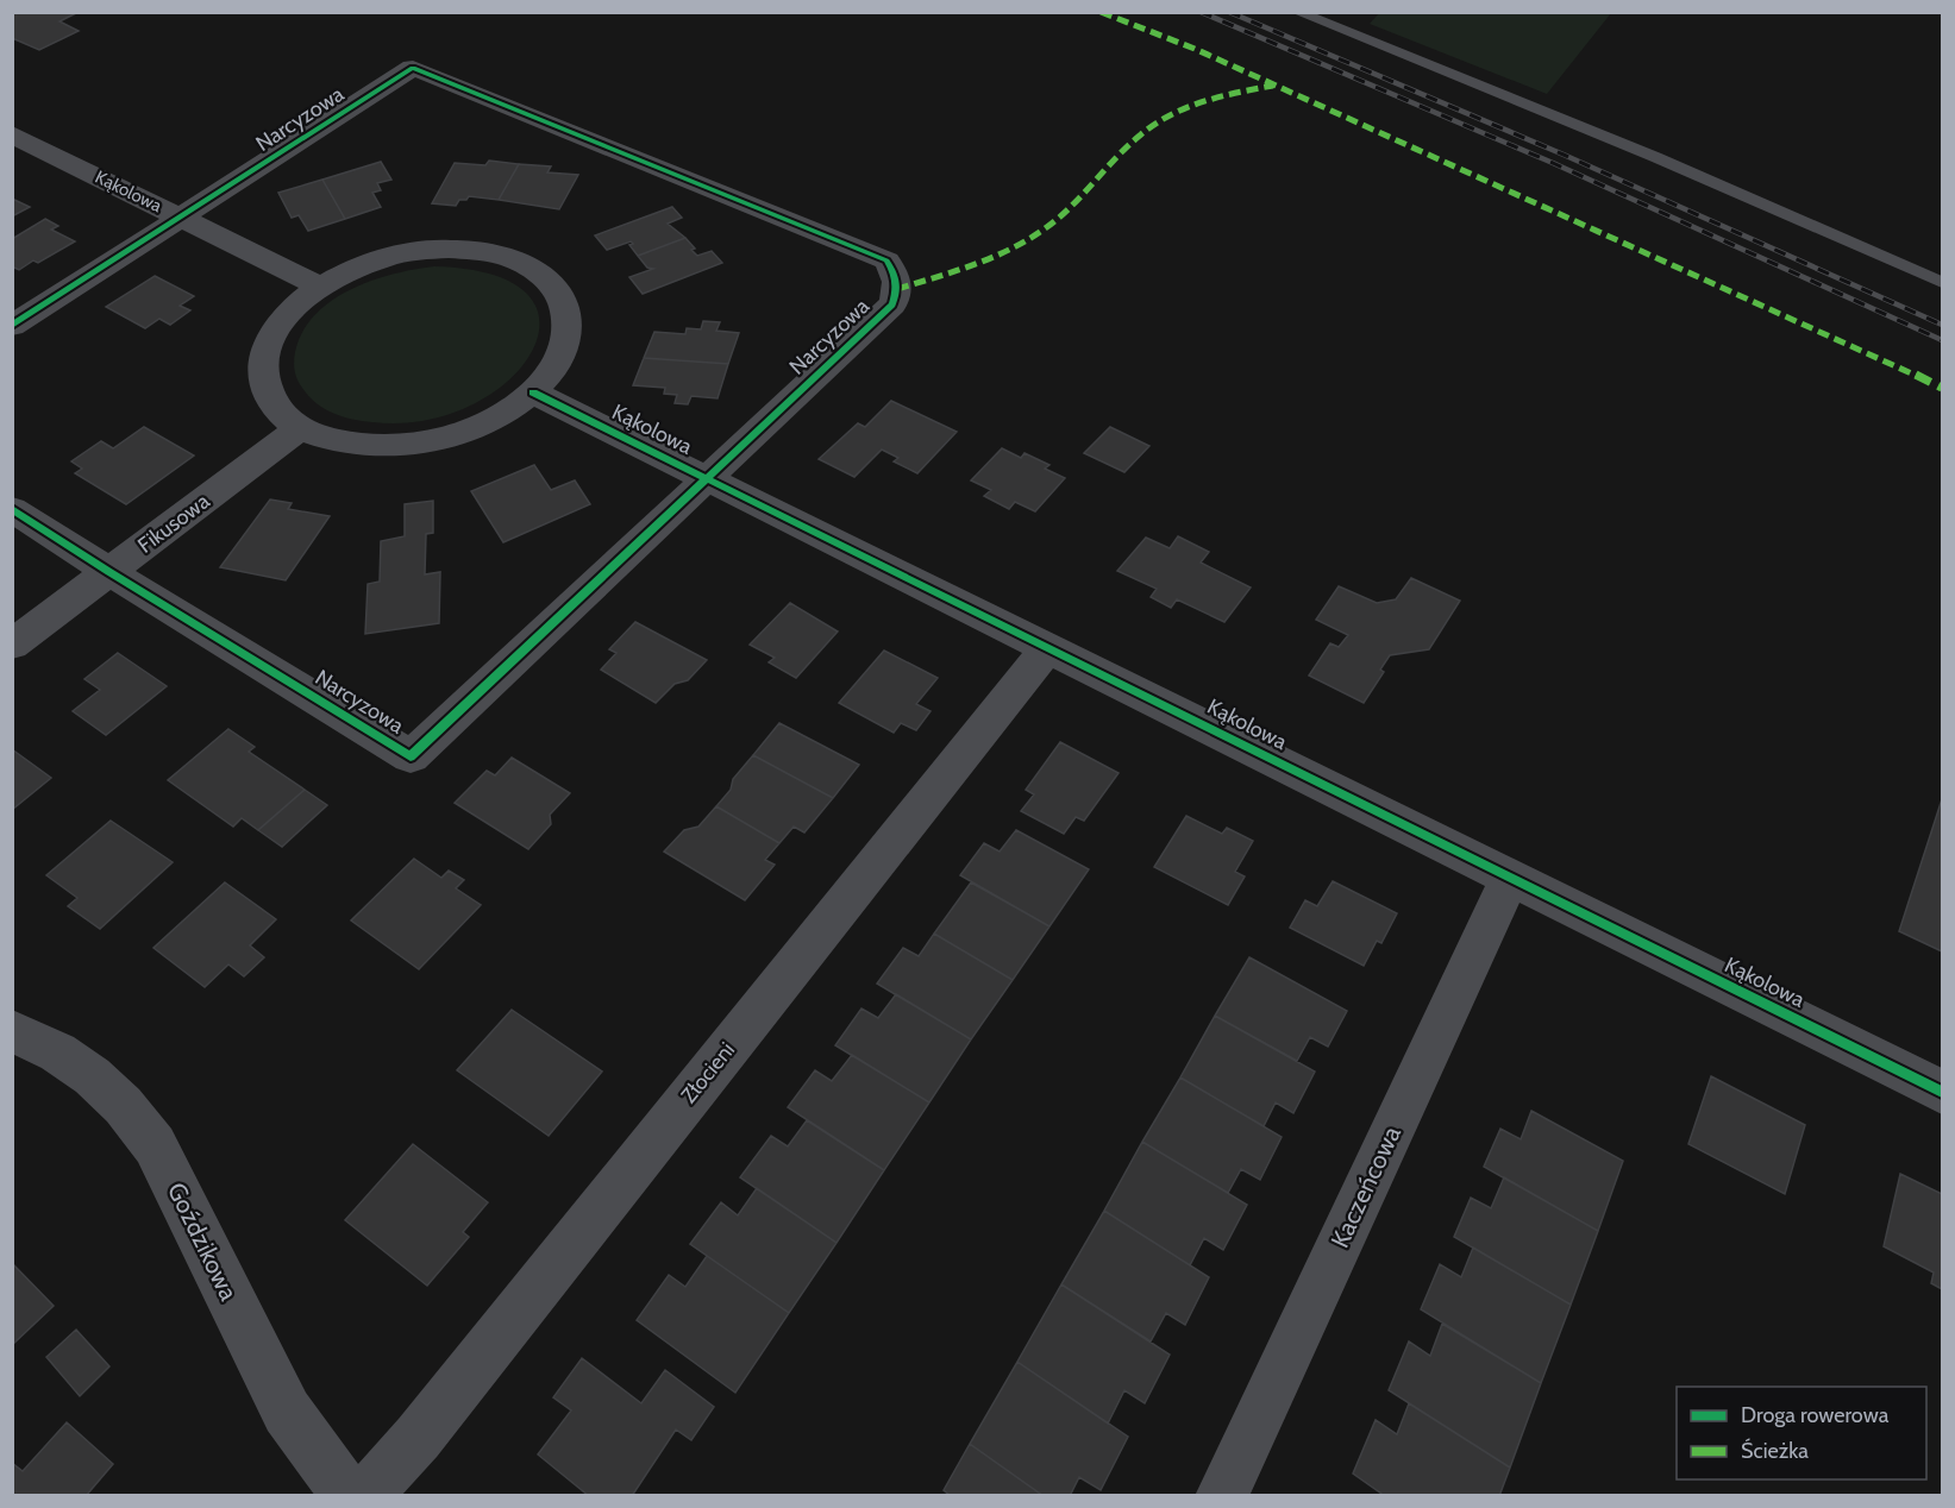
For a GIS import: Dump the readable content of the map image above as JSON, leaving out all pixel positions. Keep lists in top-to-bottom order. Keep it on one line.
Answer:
{"streets":{"street":["Narcyzowa","Kąkolowa","Fikusowa","Złocieni","Kaczeńcowa","Goździkowa"]},"crossings":[["Narcyzowa","Kąkolowa"],["Narcyzowa","Fikusowa"],["Kąkolowa","Fikusowa"],["Kąkolowa","Złocieni"],["Kąkolowa","Kaczeńcowa"]],"legend":["Droga rowerowa","Ścieżka"]}
